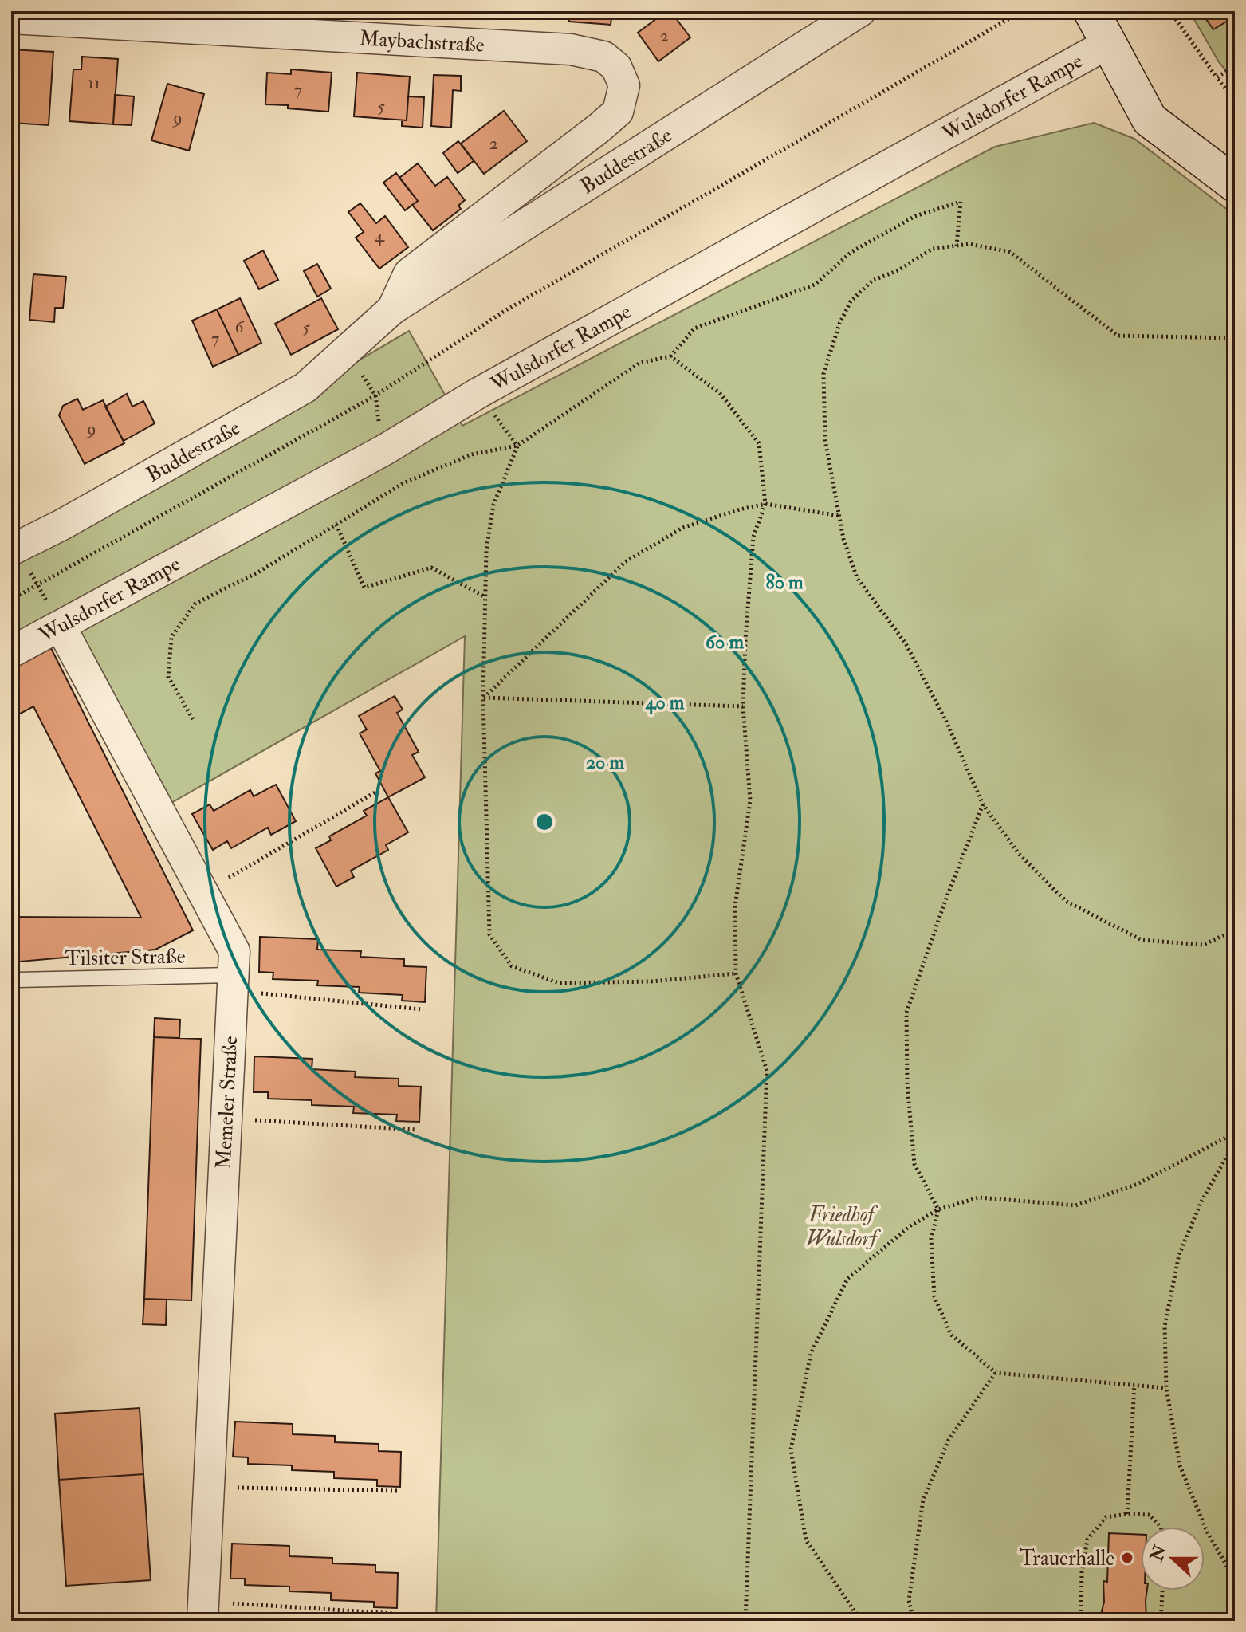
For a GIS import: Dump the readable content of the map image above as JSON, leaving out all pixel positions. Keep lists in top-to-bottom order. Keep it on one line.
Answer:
{"streets":{"street":["Maybachstraße","Wulsdorfer Rampe","Buddestraße","Memeler Straße"],"lane":["Tilsiter Straße"]},"crossings":[["Maybachstraße","Buddestraße"],["Wulsdorfer Rampe","Memeler Straße"],["Tilsiter Straße","Memeler Straße"]],"parks":["Friedhof Wulsdorf"],"places":["Trauerhalle"],"house_numbers":["2","11","7","5","9","2","4","6","5","7","9"],"north":"left","rings":["80 m","60 m","40 m","20 m"]}
